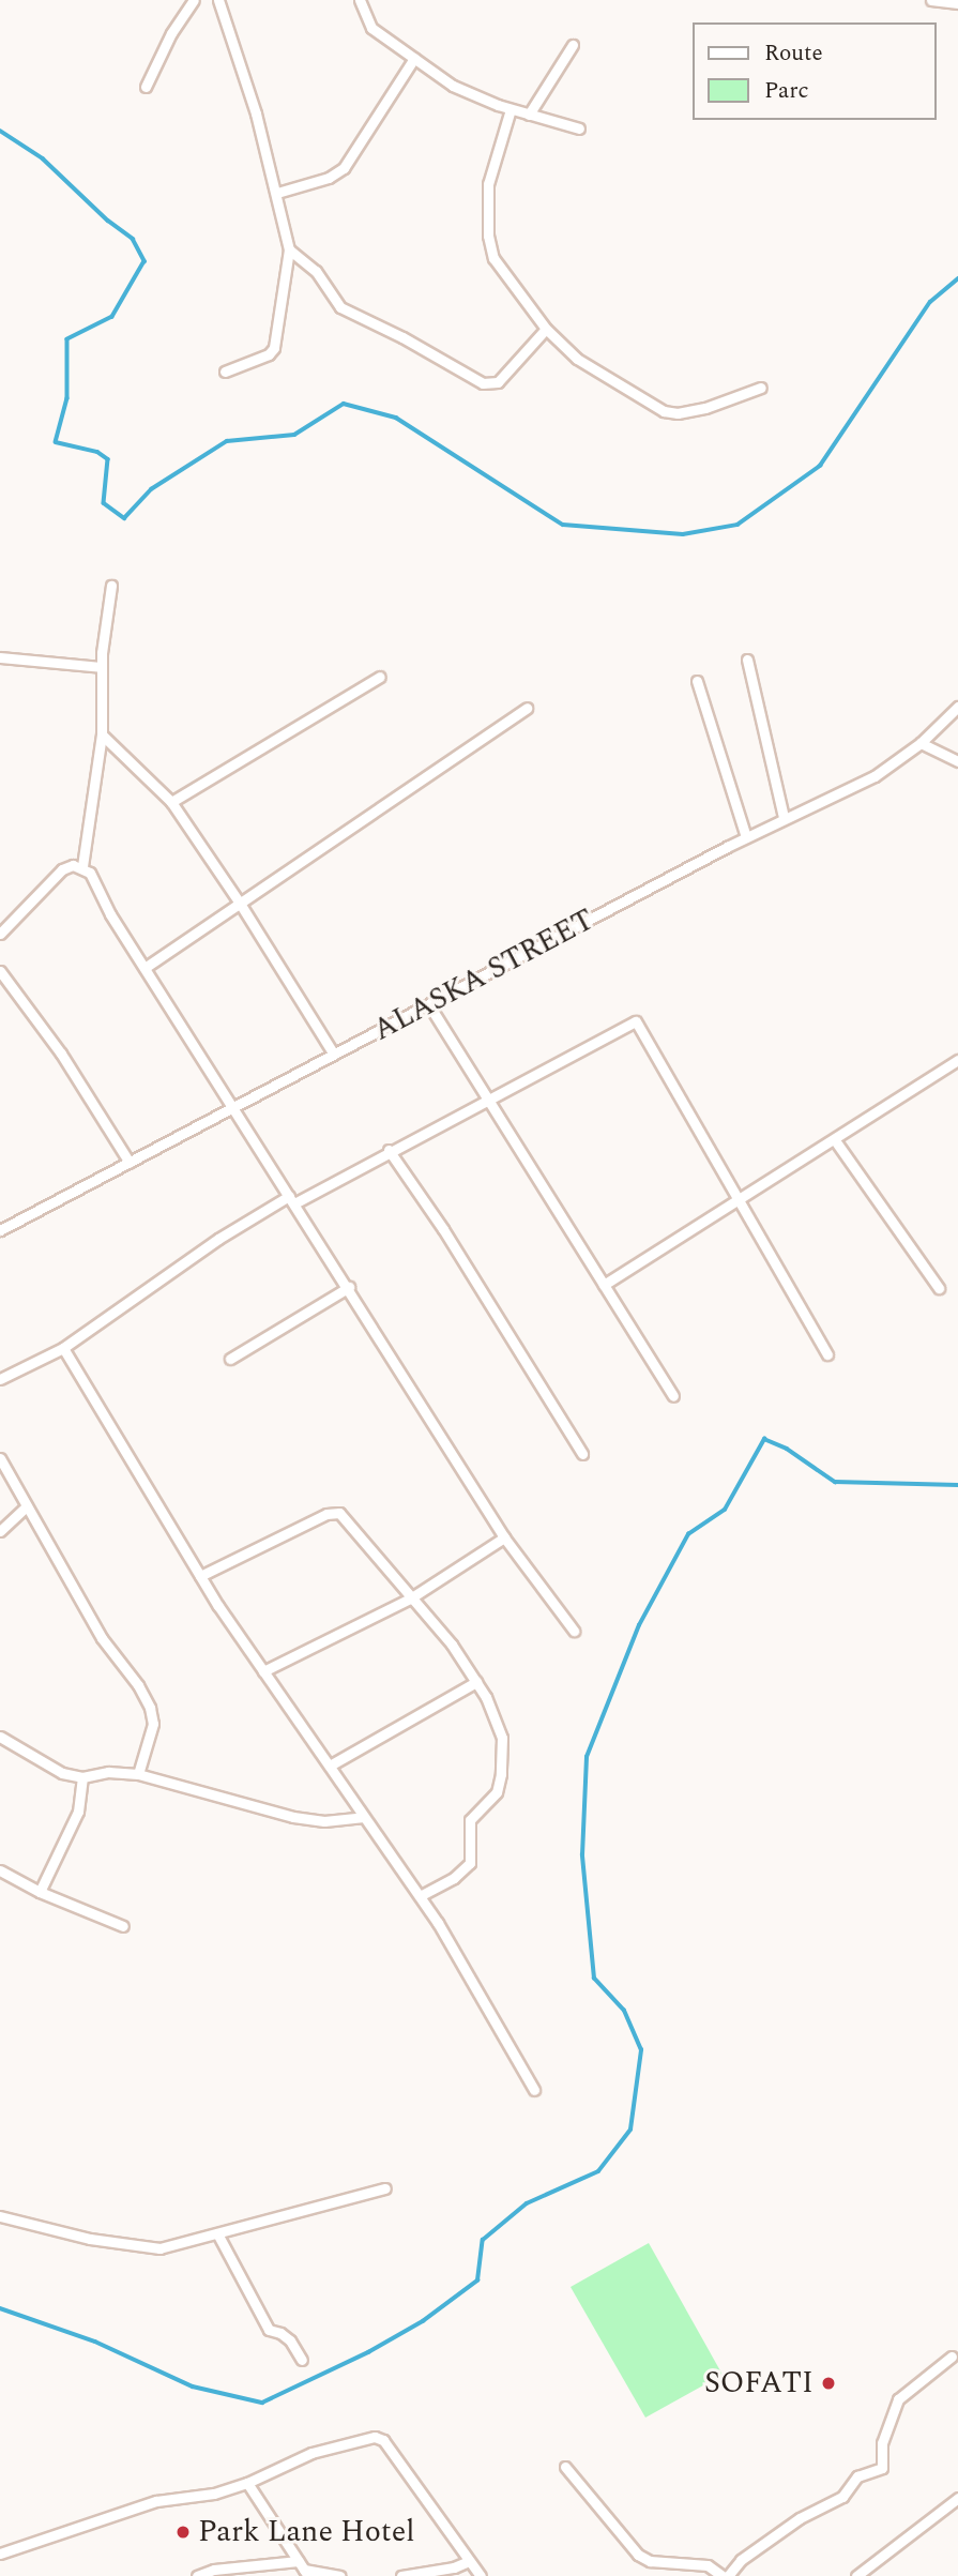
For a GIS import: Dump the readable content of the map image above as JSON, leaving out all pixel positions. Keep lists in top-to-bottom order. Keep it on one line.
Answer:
{"streets":{"street":["ALASKA STREET"]},"places":["SOFATI","Park Lane Hotel"],"legend":["Route","Parc"]}
